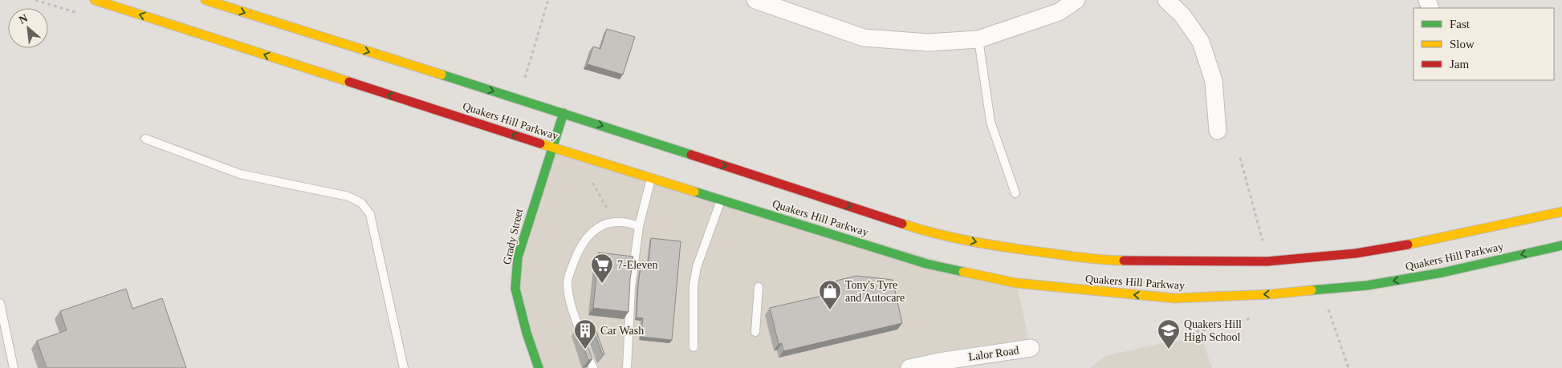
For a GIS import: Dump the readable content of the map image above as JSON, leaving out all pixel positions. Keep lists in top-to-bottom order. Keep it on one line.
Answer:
{"streets":{"main road":["Quakers Hill Parkway","Grady Street"],"street":["Lalor Road"]},"crossings":[["Quakers Hill Parkway","Grady Street"]],"places":{"supermarket":["7-Eleven"],"shop":["Tony's Tyre and Autocare"],"building":["Car Wash"],"school or university":["Quakers Hill High School"]},"legend":["Fast","Slow","Jam"],"north":"top left"}
